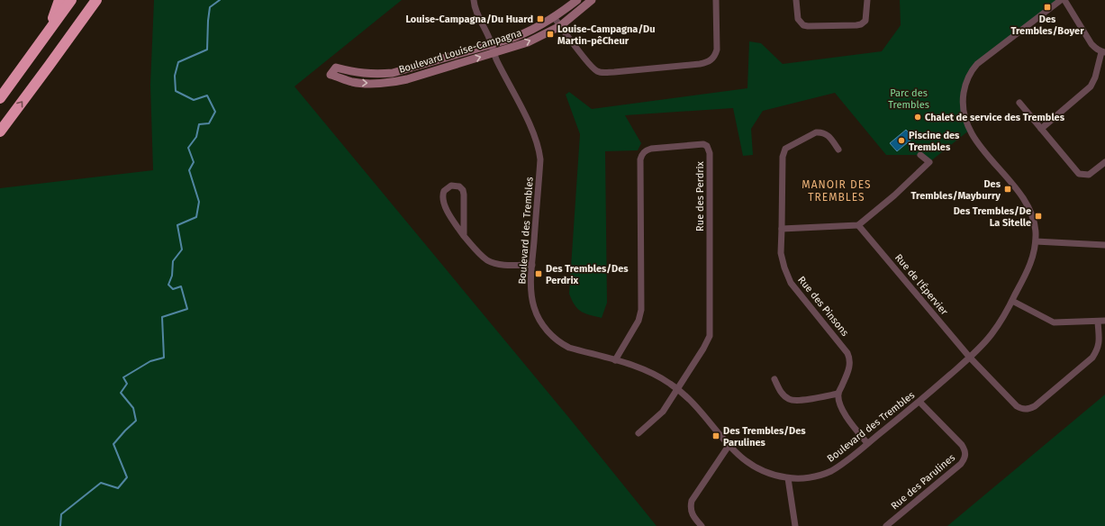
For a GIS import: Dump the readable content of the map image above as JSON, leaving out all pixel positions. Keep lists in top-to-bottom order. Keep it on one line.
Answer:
{"streets":{"street":["Boulevard Louise-Campagna","Rue des Perdrix","Boulevard des Trembles","Rue de l'Épervier","Rue des Pinsons","Rue des Parulines"]},"crossings":[["Boulevard Louise-Campagna","Boulevard des Trembles"],["Rue des Perdrix","Boulevard des Trembles"],["Boulevard des Trembles","Rue de l'Épervier"],["Boulevard des Trembles","Rue des Parulines"]],"districts":["MANOIR DES TREMBLES"],"parks":["Parc des Trembles"],"places":{"transit":["Des Trembles/Boyer","Louise-Campagna/Du Huard","Louise-Campagna/Du Martin-pêCheur","Des Trembles/Mayburry","Des Trembles/De La Sitelle","Des Trembles/Des Perdrix","Des Trembles/Des Parulines"],"other":["Chalet de service des Trembles","Piscine des Trembles"]}}
